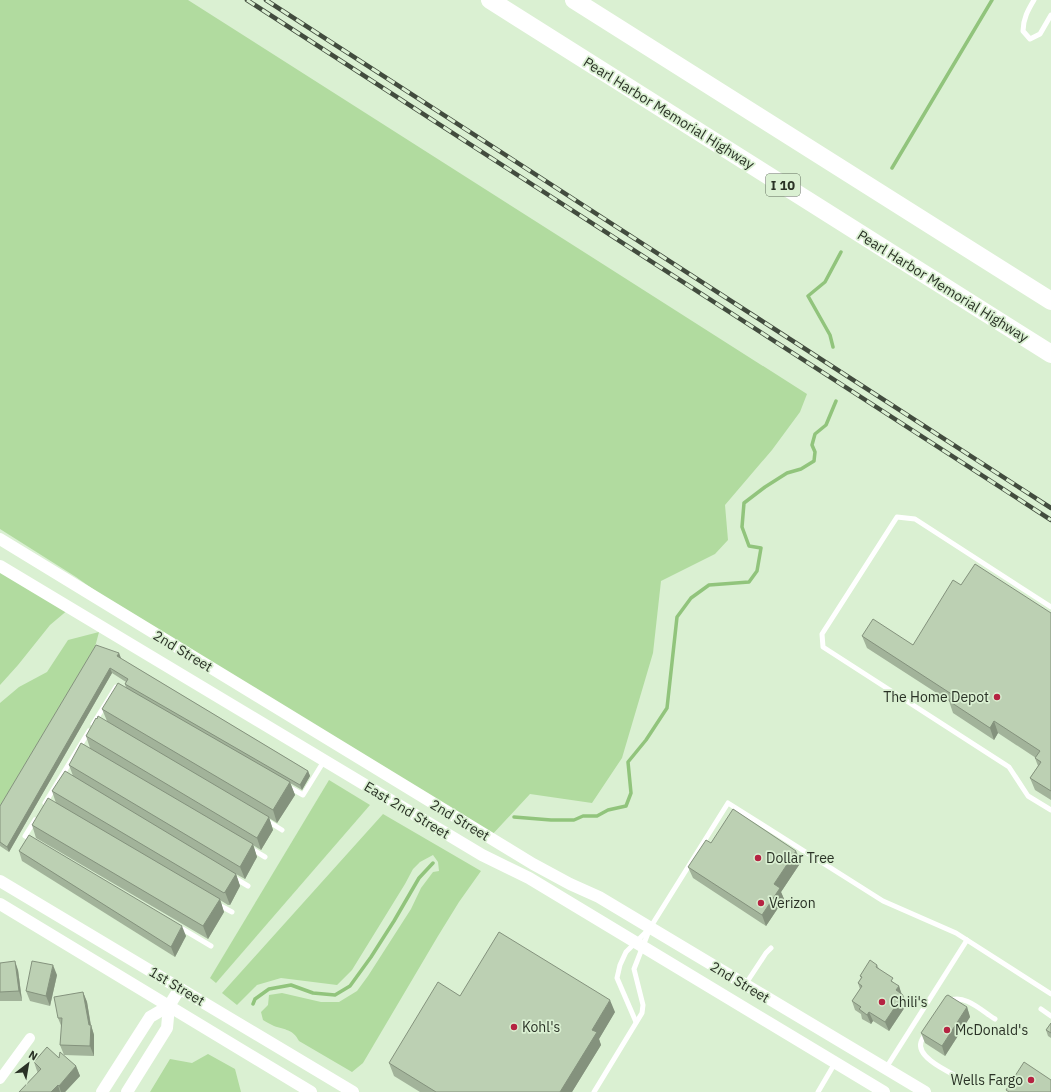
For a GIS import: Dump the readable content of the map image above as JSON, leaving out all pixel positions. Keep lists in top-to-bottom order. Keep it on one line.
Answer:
{"streets":{"highway":["Pearl Harbor Memorial Highway","I 10"],"street":["2nd Street","East 2nd Street","1st Street"]},"crossings":[["2nd Street","East 2nd Street"]],"places":["The Home Depot","Dollar Tree","Verizon","Chili's","Kohl's","McDonald's","Wells Fargo"],"north":"top right"}
